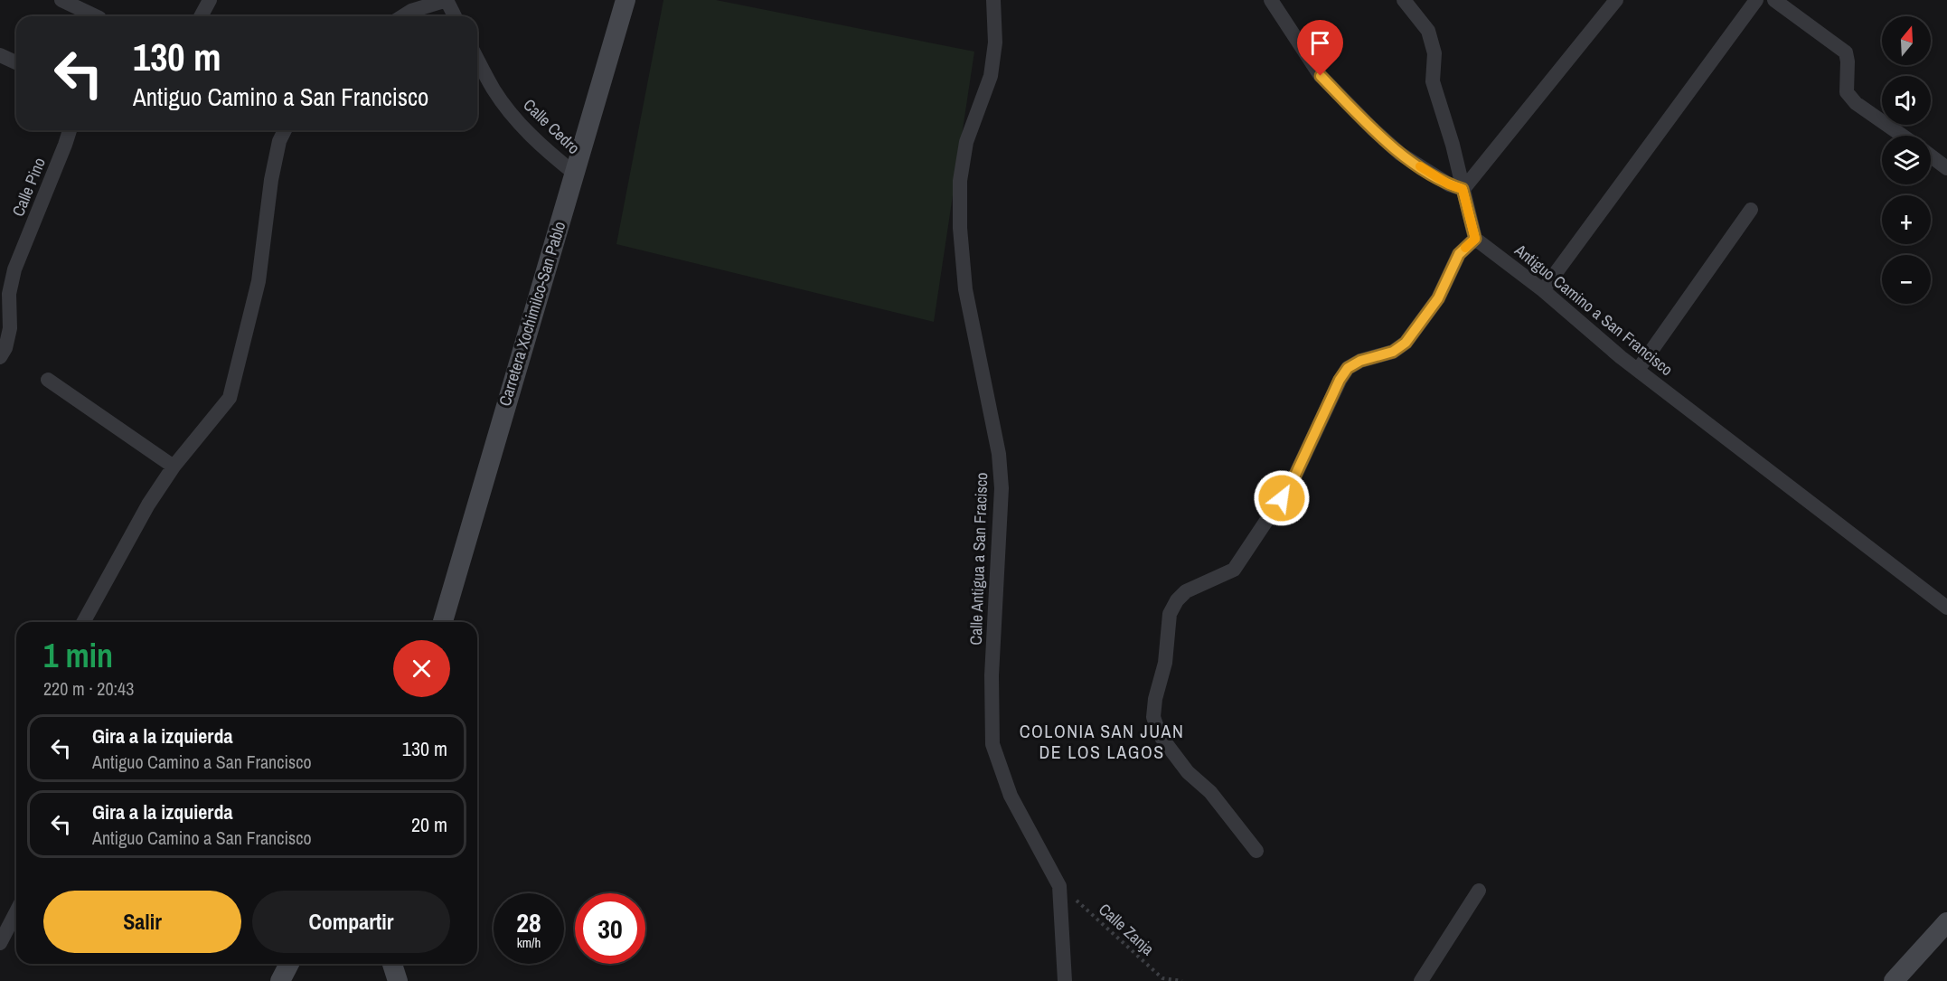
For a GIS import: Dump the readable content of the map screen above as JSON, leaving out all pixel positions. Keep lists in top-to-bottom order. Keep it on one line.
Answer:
{"streets":{"street":["Calle Cedro","Calle Pino","Antiguo Camino a San Francisco","Carretera Xochimilco-San Pablo","Calle Antigua a San Fracisco"],"path":["Calle Zanja"]},"crossings":[["Calle Cedro","Carretera Xochimilco-San Pablo"],["Calle Antigua a San Fracisco","Calle Zanja"]],"districts":["COLONIA SAN JUAN DE LOS LAGOS"],"north":"top","page":{"map_buttons":["+","−"],"turn":["130 m","Antiguo Camino a San Francisco"],"heading":["1 min","220 m · 20:43"],"list":[{"name":"Gira a la izquierda","note":"Antiguo Camino a San Francisco","value":"130 m"},{"name":"Gira a la izquierda","note":"Antiguo Camino a San Francisco","value":"20 m"}],"buttons":["Salir","Compartir"],"speed":"28 km/h","limit":"30"}}
